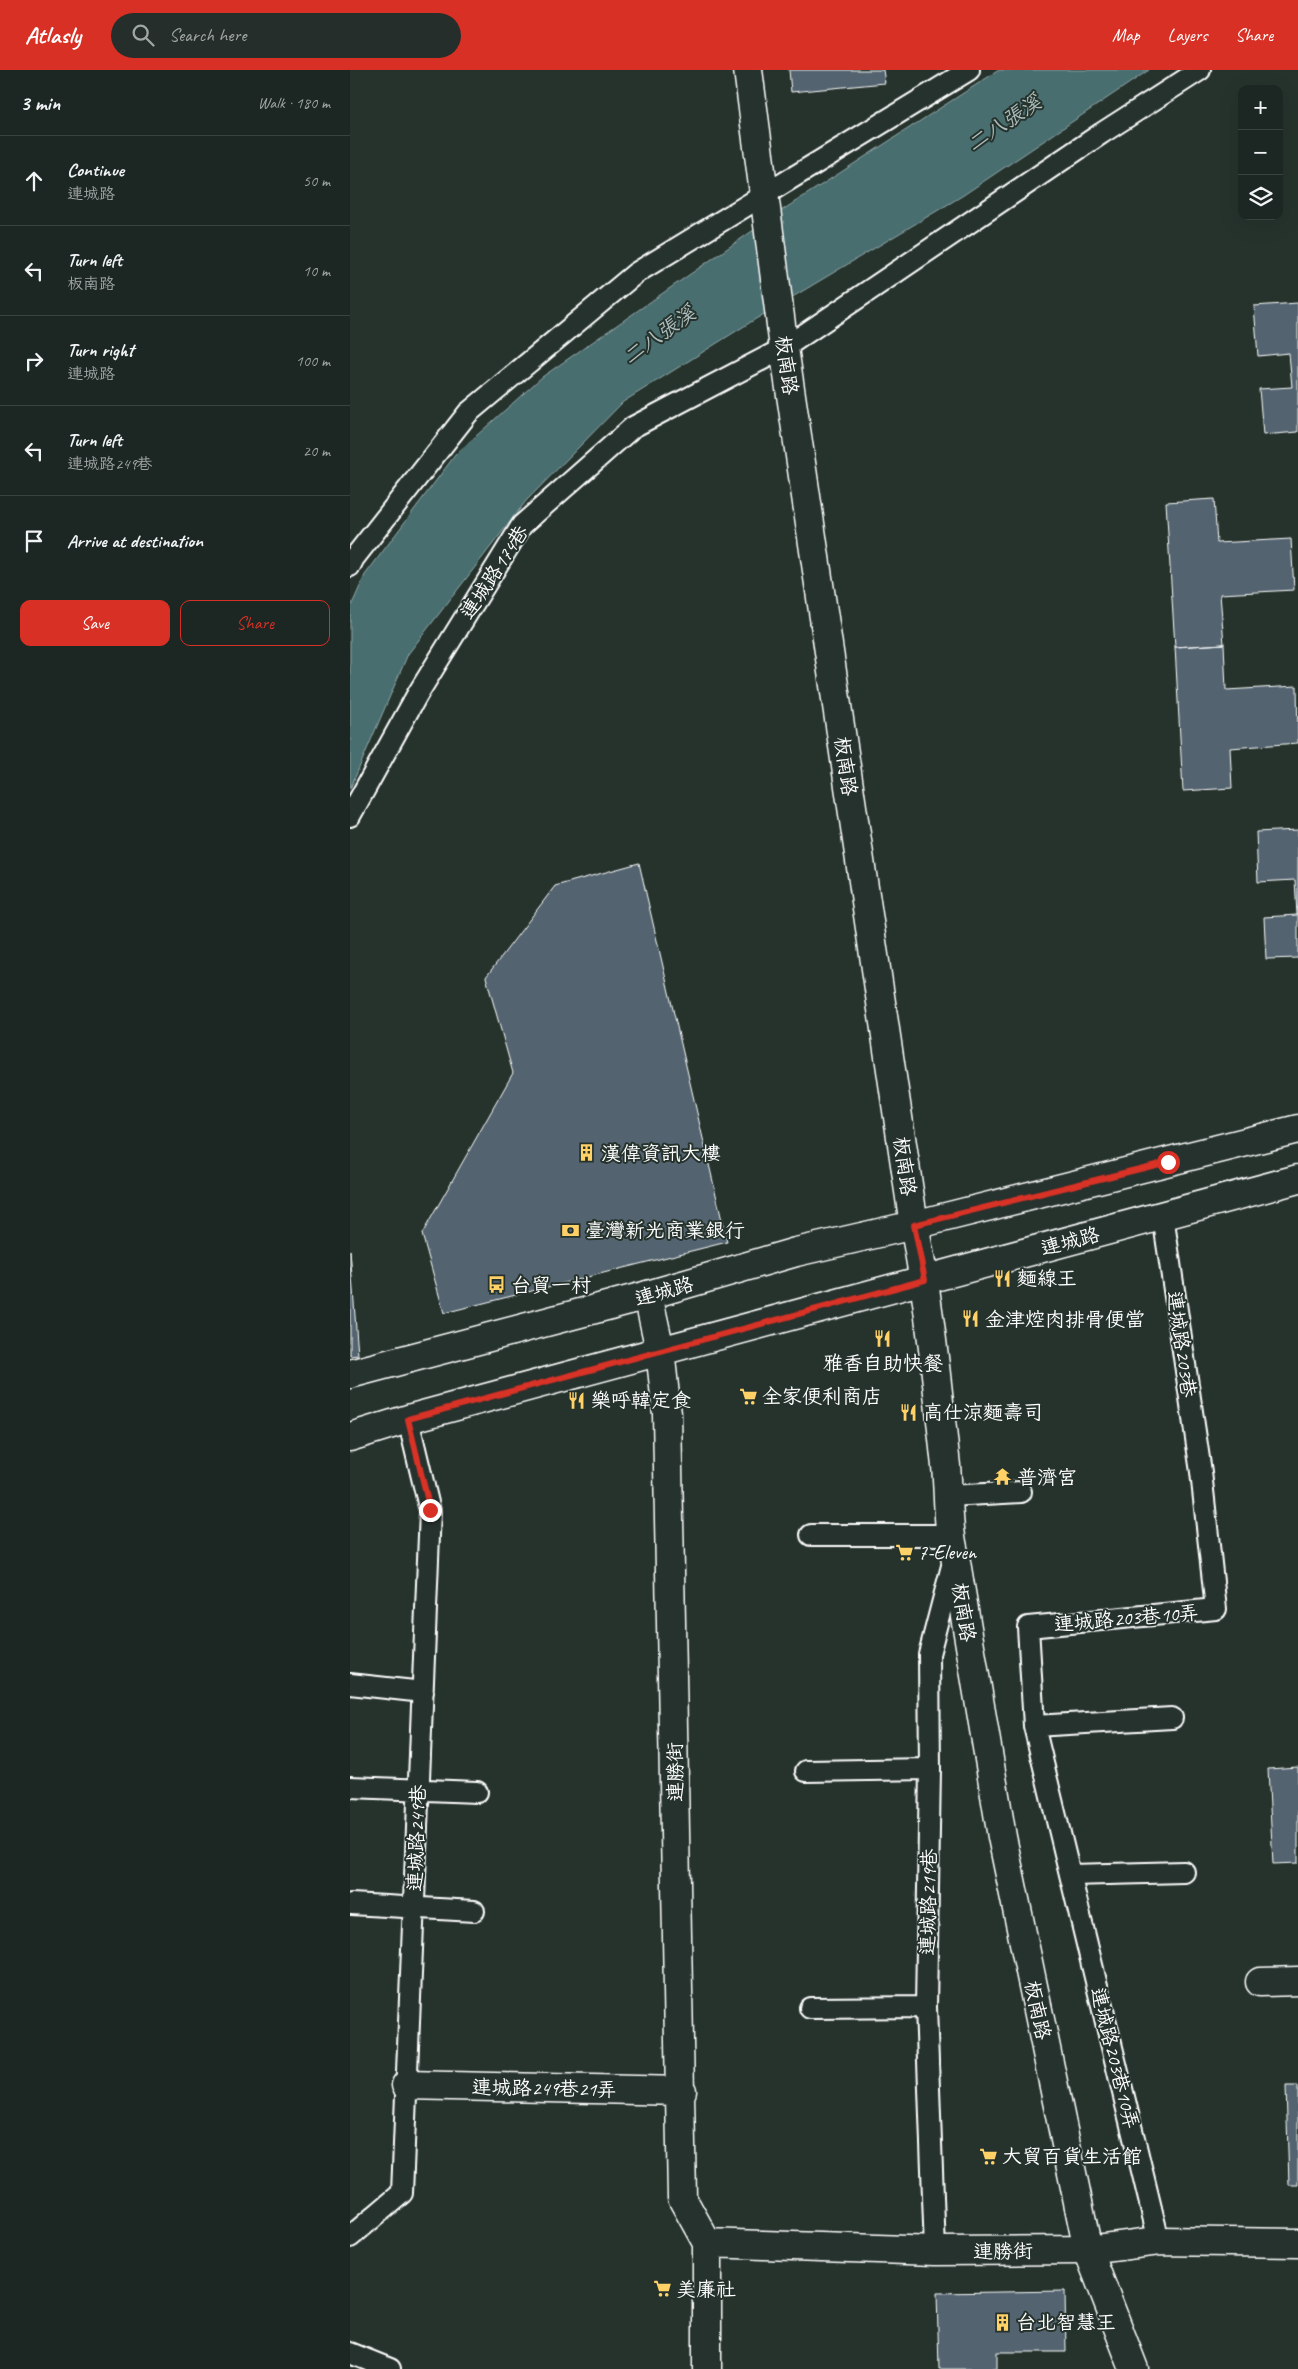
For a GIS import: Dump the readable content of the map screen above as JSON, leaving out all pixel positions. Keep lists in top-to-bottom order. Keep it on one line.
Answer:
{"streets":{"street":["板南路","連城路","連勝街","連城路249巷21弄"],"lane":["連城路174巷","連城路203巷","連城路203巷10弄","連城路249巷","連城路219巷"]},"crossings":[["板南路","連城路174巷"],["板南路","連城路"],["板南路","連勝街"],["板南路","連城路219巷"],["連城路","連城路203巷"],["連城路","連勝街"],["連城路","連城路249巷"],["連城路203巷","連城路203巷10弄"],["連城路203巷10弄","連勝街"],["連勝街","連城路219巷"],["連勝街","連城路249巷21弄"],["連城路249巷","連城路249巷21弄"]],"water":["二八張溪"],"places":{"building":["漢偉資訊大樓","台北智慧王"],"bank":["臺灣新光商業銀行"],"restaurant":["麵線王","金津焢肉排骨便當","雅香自助快餐","樂呼韓定食","高仕涼麵壽司"],"bus stop":["台貿一村"],"supermarket":["全家便利商店","7-Eleven","大貿百貨生活館","美廉社"],"temple":["普濟宮"]},"page":{"header":"Atlasly","search":"Search here","nav":["Map","Layers","Share"],"heading":["3 min","Walk · 180 m"],"map_buttons":["+","−"],"list":[["Continue","連城路","50 m"],["Turn left","板南路","10 m"],["Turn right","連城路","100 m"],["Turn left","連城路249巷","20 m"],"Arrive at destination"],"buttons":["Save","Share"]}}
